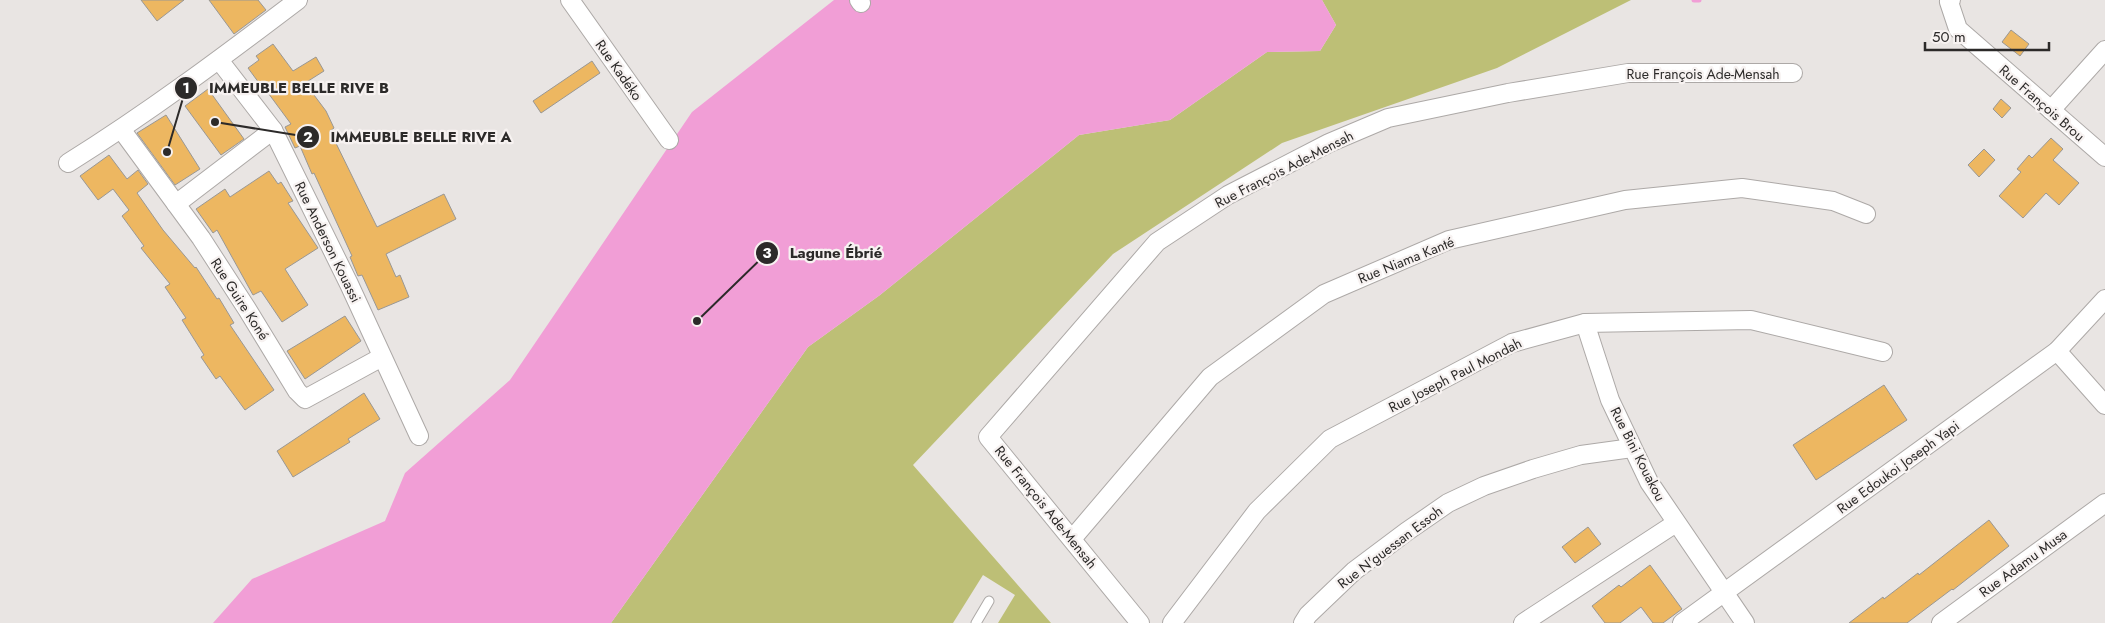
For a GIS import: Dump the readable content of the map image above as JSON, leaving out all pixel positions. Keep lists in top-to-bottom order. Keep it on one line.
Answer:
{"streets":{"street":["Rue Kadéko","Rue François Ade-Mensah","Rue François Brou","Rue Anderson Kouassi","Rue Niama Kanté","Rue Guire Koné","Rue Joseph Paul Mondah","Rue Bini Kouakou","Rue Edoukoi Joseph Yapi","Rue N'guessan Essoh","Rue Adamu Musa"]},"crossings":[["Rue François Ade-Mensah","Rue Niama Kanté"],["Rue Anderson Kouassi","Rue Guire Koné"],["Rue Joseph Paul Mondah","Rue Bini Kouakou"],["Rue Bini Kouakou","Rue Edoukoi Joseph Yapi"],["Rue Bini Kouakou","Rue N'guessan Essoh"]],"places":["IMMEUBLE BELLE RIVE A","IMMEUBLE BELLE RIVE B","Lagune Ébrié"],"scale_bar":"50 m"}
